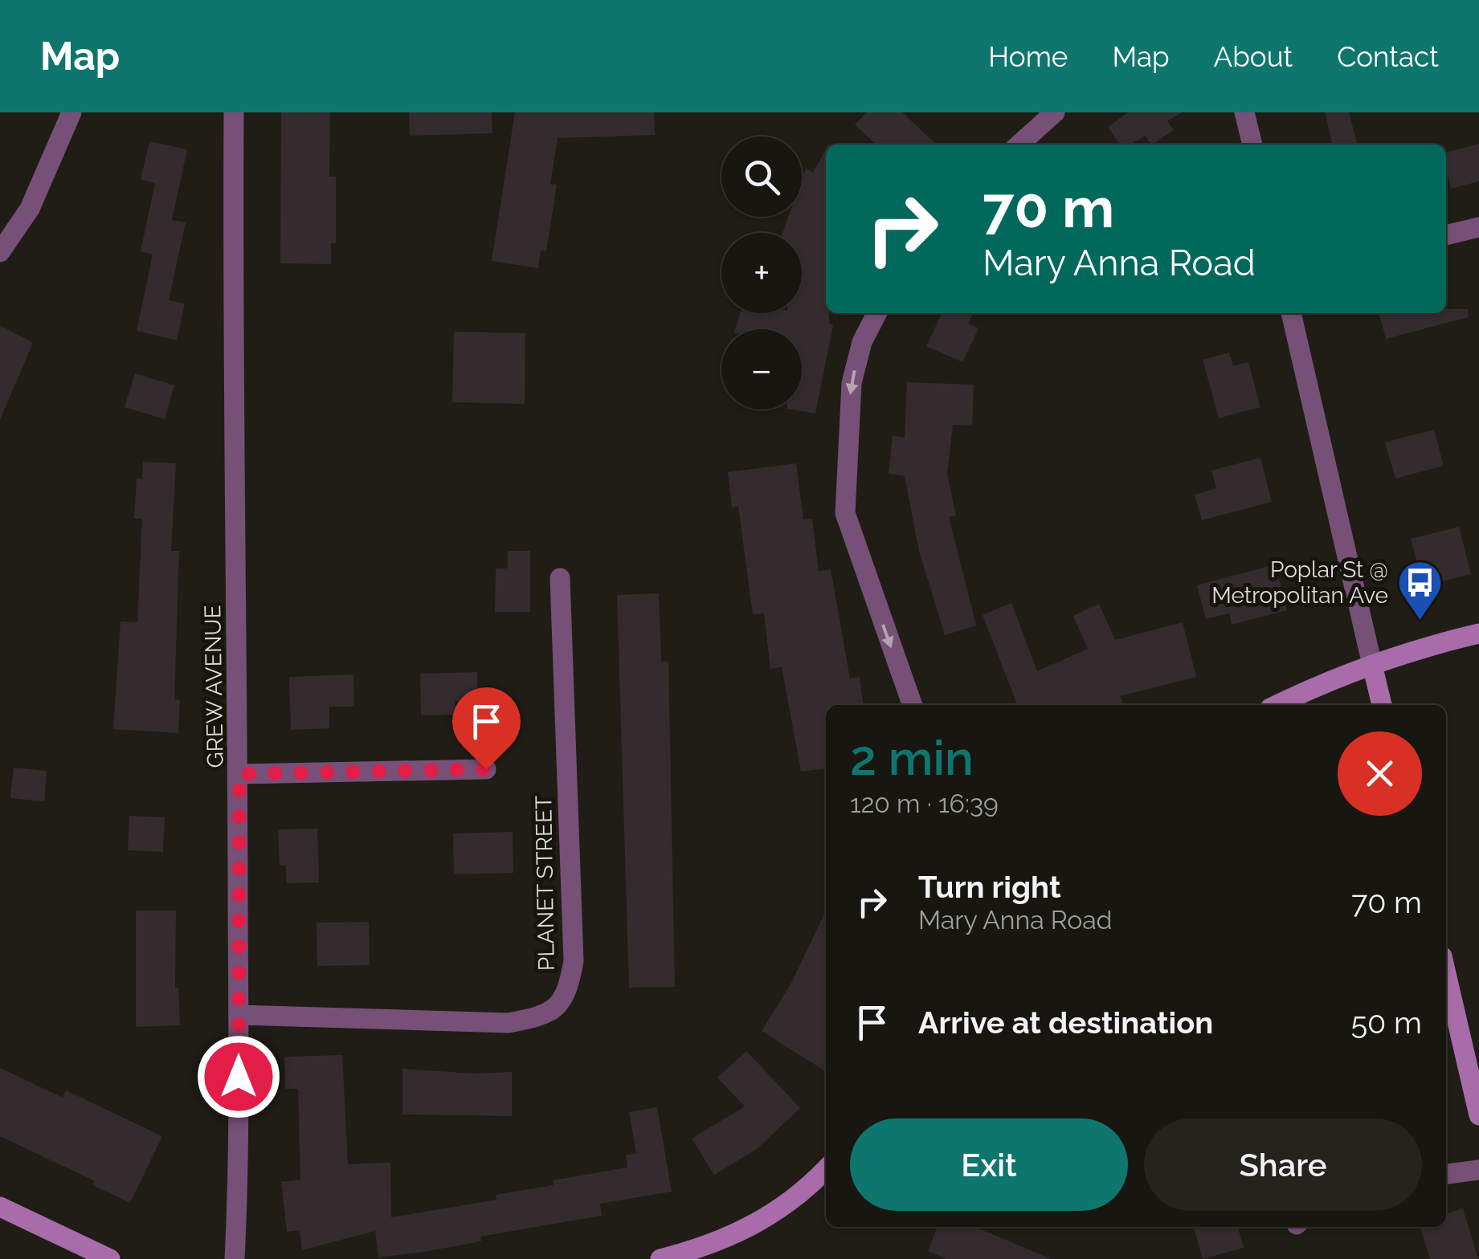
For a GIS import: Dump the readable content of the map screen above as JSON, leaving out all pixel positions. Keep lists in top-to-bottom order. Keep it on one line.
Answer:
{"streets":{"street":["GREW AVENUE","PLANET STREET"]},"crossings":[["GREW AVENUE","PLANET STREET"]],"places":{"bus stop":["Poplar St @ Metropolitan Ave"]},"page":{"header":"Map","nav":["Home","Map","About","Contact"],"map_buttons":["+","−"],"turn":["70 m","Mary Anna Road"],"heading":["2 min","120 m · 16:39"],"list":[{"name":"Turn right","note":"Mary Anna Road","value":"70 m"},{"name":"Arrive at destination","value":"50 m"}],"buttons":["Exit","Share"]}}
